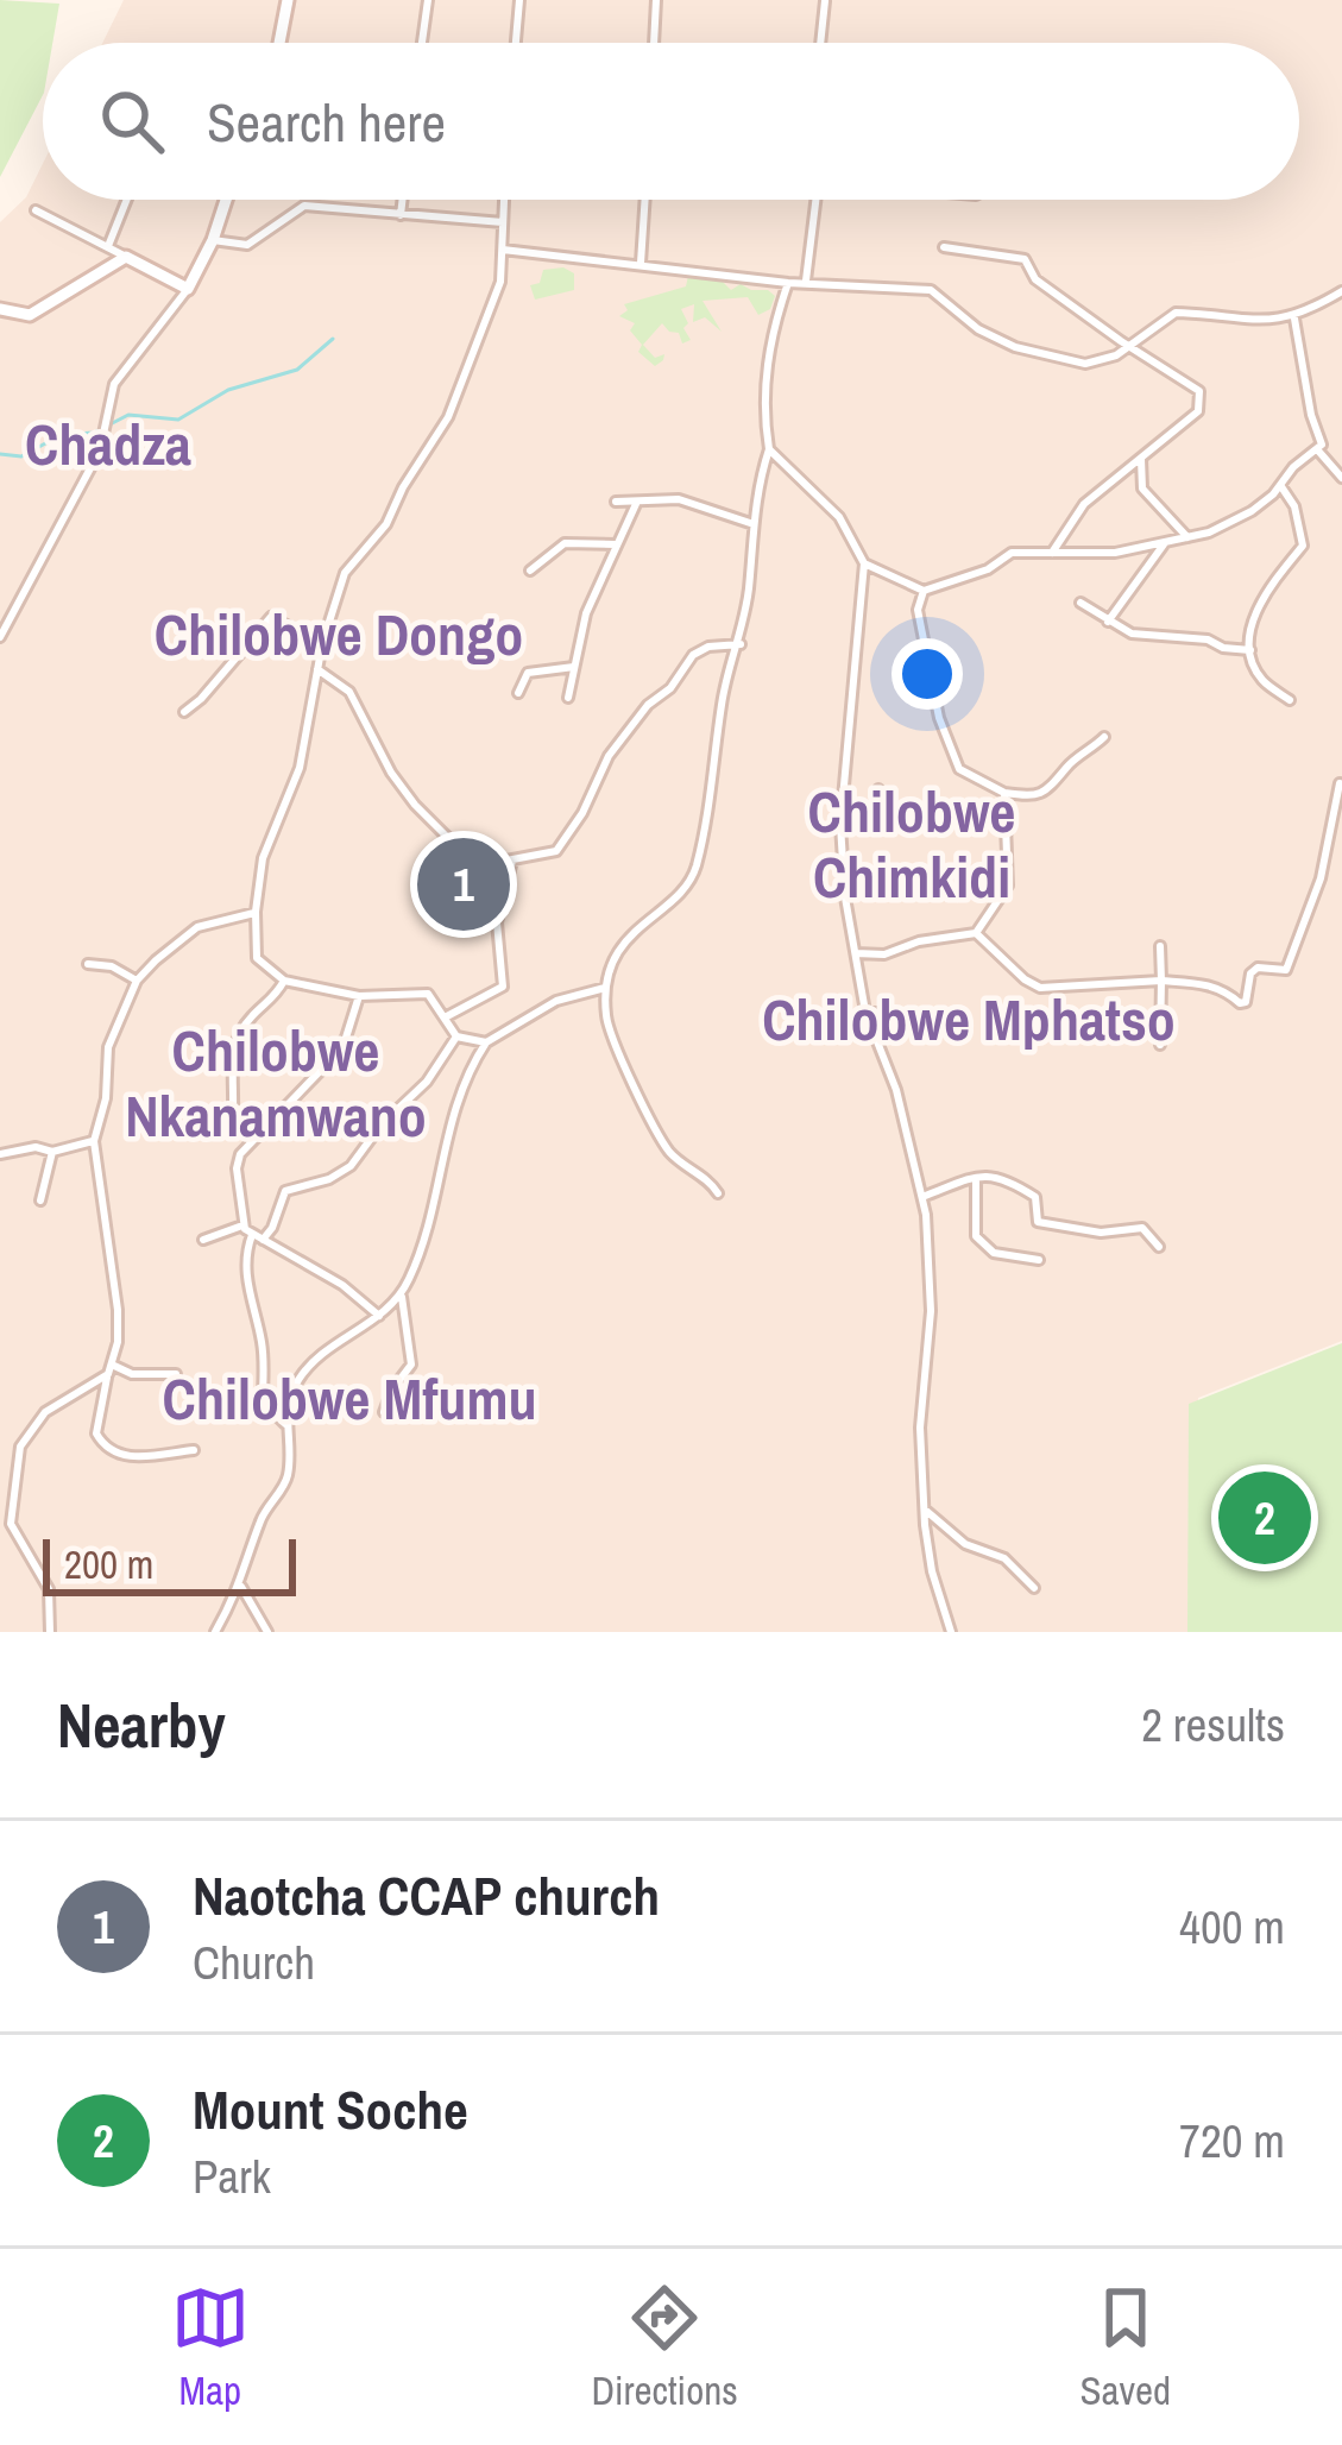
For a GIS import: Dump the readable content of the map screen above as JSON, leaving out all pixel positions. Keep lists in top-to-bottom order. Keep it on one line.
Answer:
{"districts":["Chadza","Chilobwe Dongo","Chilobwe Chimkidi","Chilobwe Mphatso","Chilobwe Nkanamwano","Chilobwe Mfumu"],"scale_bar":"200 m","page":{"search":"Search here","pins":["1","2"],"scale":"200 m","heading":["Nearby","2 results"],"list":[{"mark":"1","name":"Naotcha CCAP church","note":"Church","value":"400 m"},{"mark":"2","name":"Mount Soche","note":"Park","value":"720 m"}],"nav":["Map","Directions","Saved"]}}
